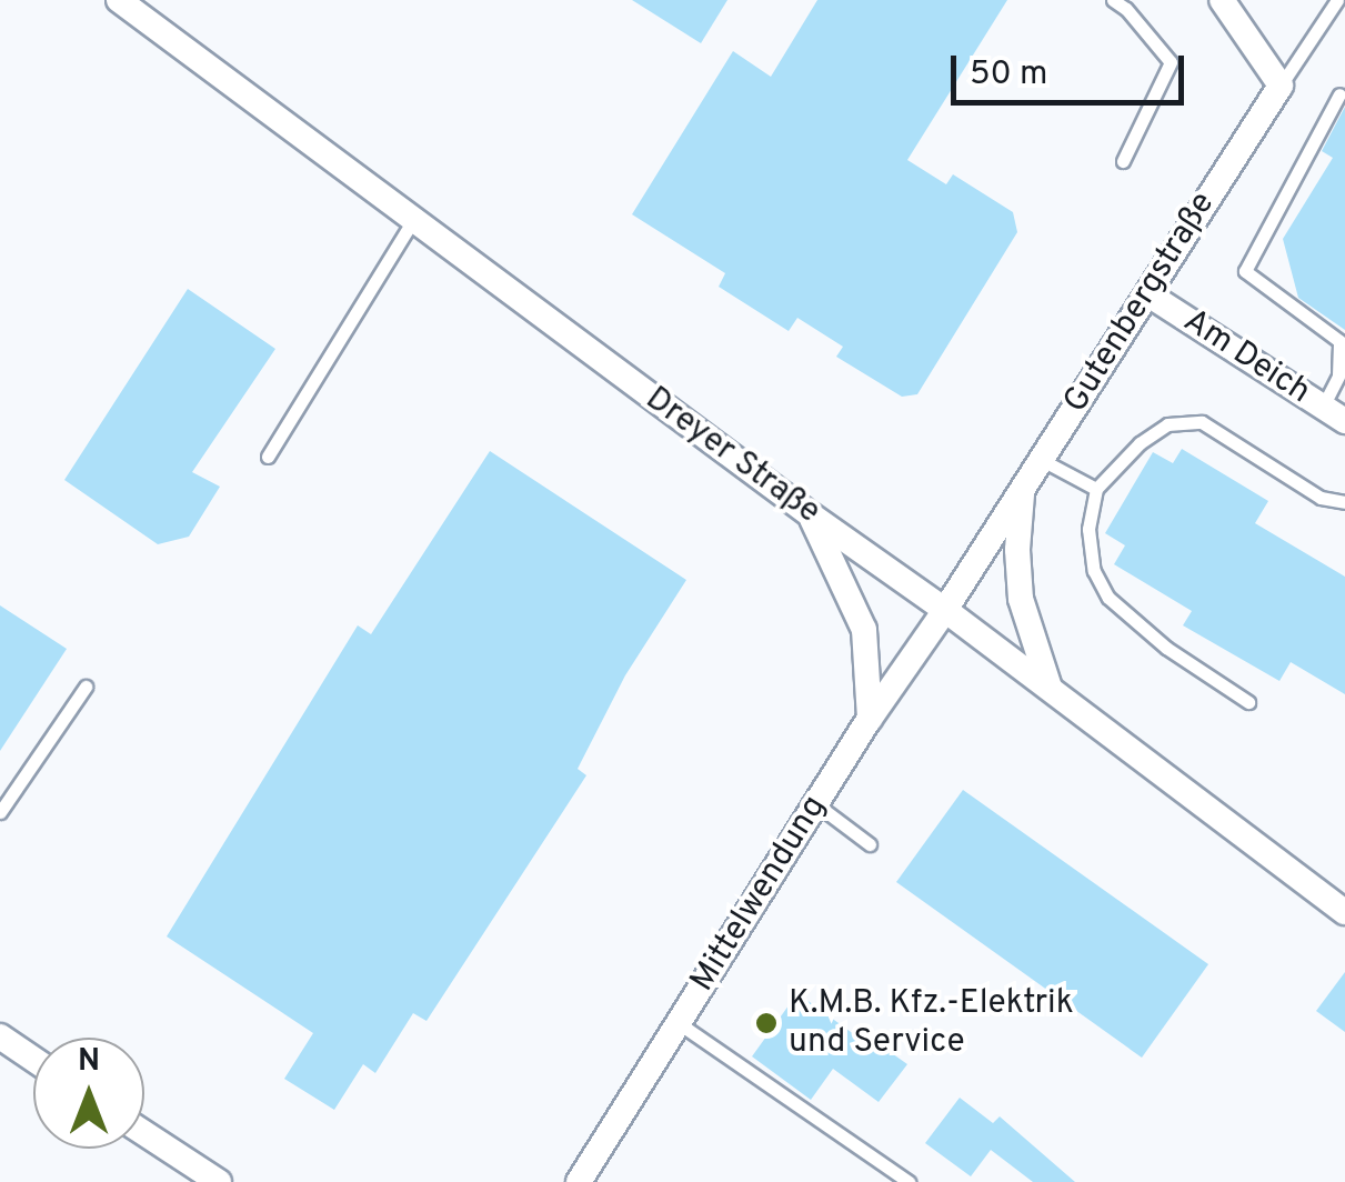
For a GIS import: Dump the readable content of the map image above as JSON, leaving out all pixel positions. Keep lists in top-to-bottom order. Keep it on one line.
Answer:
{"streets":{"street":["Gutenbergstraße","Am Deich","Dreyer Straße","Mittelwendung"]},"crossings":[["Gutenbergstraße","Am Deich"],["Gutenbergstraße","Dreyer Straße"],["Gutenbergstraße","Mittelwendung"],["Dreyer Straße","Mittelwendung"]],"places":["K.M.B. Kfz.-Elektrik und Service"],"scale_bar":"50 m","north":"top"}
